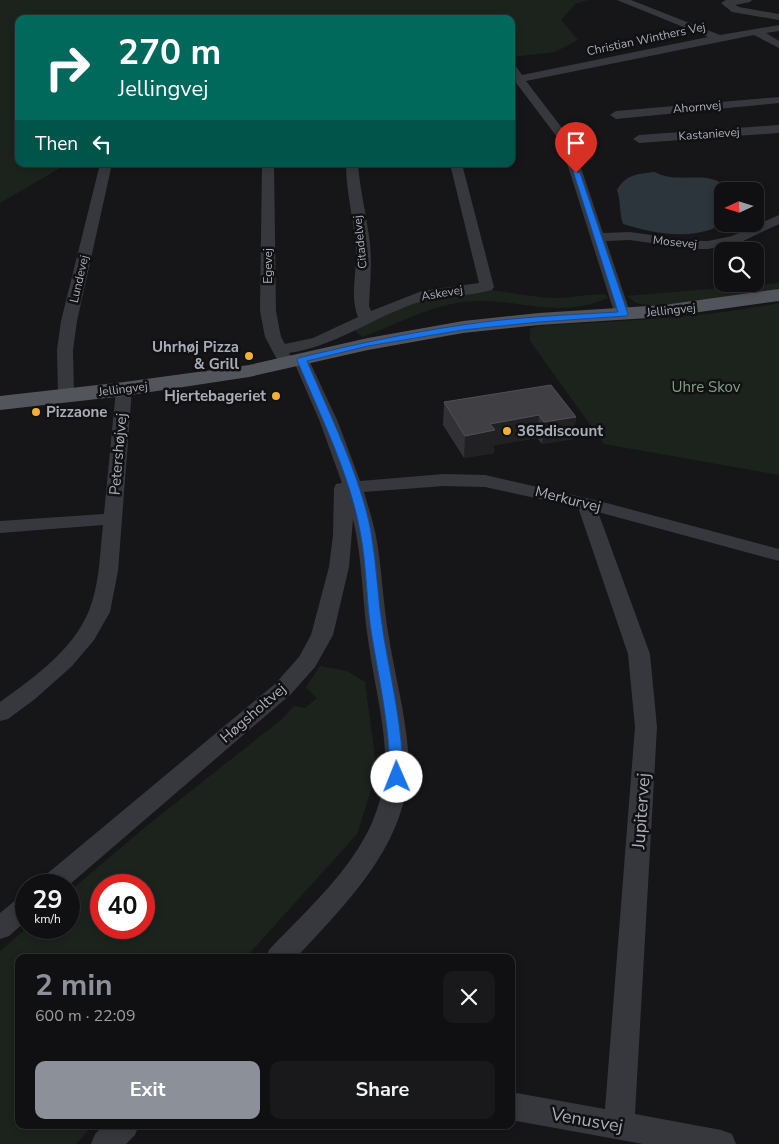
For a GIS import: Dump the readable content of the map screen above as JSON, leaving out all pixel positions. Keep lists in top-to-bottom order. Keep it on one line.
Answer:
{"streets":{"main road":["Jellingvej"],"street":["Christian Winthers Vej","Ahornvej","Kastanievej","Citadelvej","Mosevej","Egevej","Lundevej","Askevej","Petershøjvej","Merkurvej","Høgsholtvej","Jupitervej","Venusvej"]},"crossings":[["Citadelvej","Askevej"],["Egevej","Askevej"],["Egevej","Jellingvej"],["Egevej","Merkurvej"],["Egevej","Høgsholtvej"],["Lundevej","Jellingvej"],["Askevej","Jellingvej"],["Jellingvej","Petershøjvej"],["Merkurvej","Høgsholtvej"],["Merkurvej","Jupitervej"],["Jupitervej","Venusvej"]],"parks":["Uhre Skov"],"places":["Uhrhøj Pizza & Grill","Hjertebageriet","Pizzaone","365discount"],"north":"left","page":{"turn":["270 m","Jellingvej"],"then":"Then","speed":"29 km/h","limit":"40","heading":["2 min","600 m · 22:09"],"buttons":["Exit","Share"]}}
